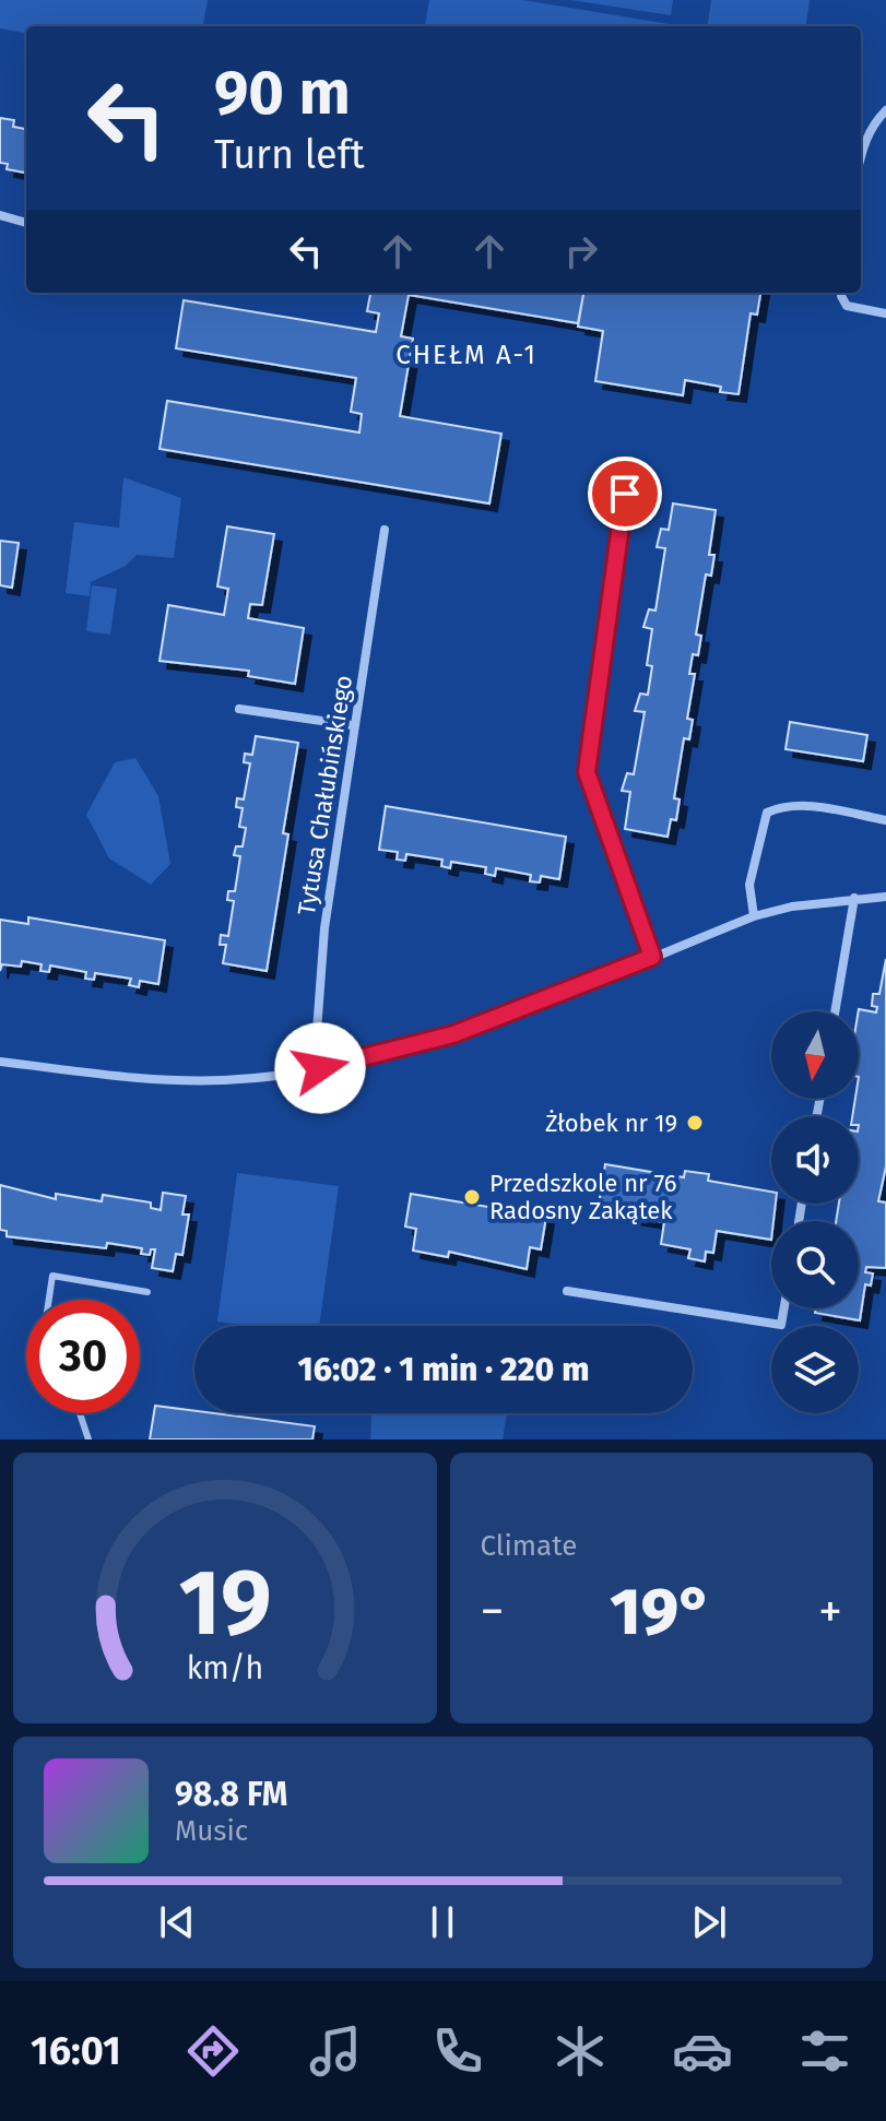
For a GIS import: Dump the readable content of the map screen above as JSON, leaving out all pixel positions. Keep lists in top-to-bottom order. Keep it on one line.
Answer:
{"streets":{"street":["Tytusa Chałubińskiego"]},"districts":["CHEŁM A-1"],"places":["Żłobek nr 19","Przedszkole nr 76 Radosny Zakątek"],"north":"bottom","page":{"turn":["90 m","Turn left"],"limit":"30","trip":"16:02 · 1 min · 220 m","tile":"Climate","heat":["−","19°","+"],"song":["98.8 FM","Music"],"tabs":"16:01","gauge":["19","km/h"]}}
